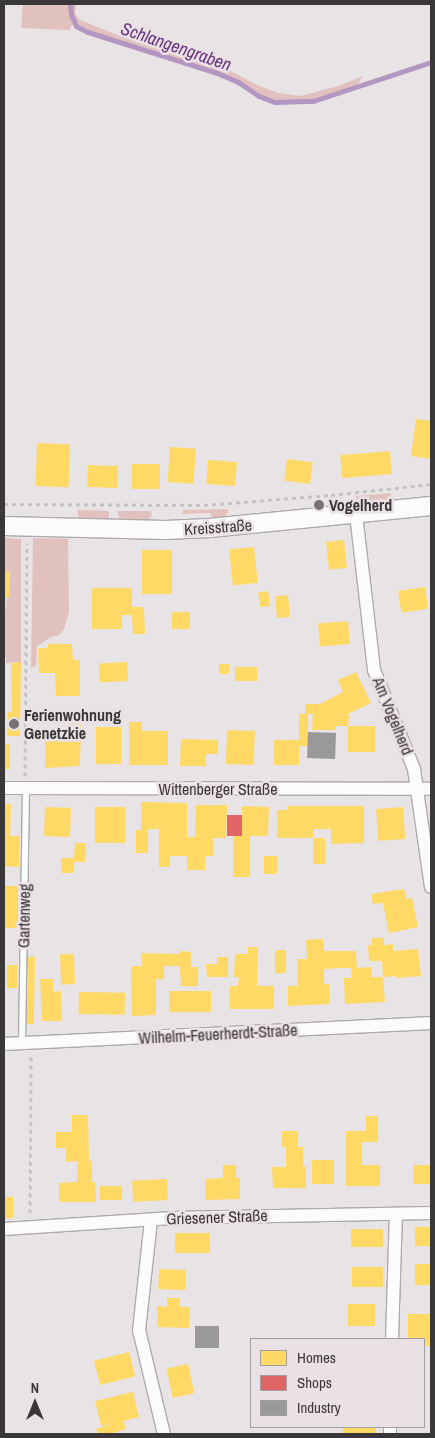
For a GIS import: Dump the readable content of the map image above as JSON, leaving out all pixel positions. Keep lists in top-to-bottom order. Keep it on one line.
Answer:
{"streets":{"main road":["Kreisstraße"],"street":["Am Vogelherd","Wittenberger Straße","Wilhelm-Feuerherdt-Straße","Griesener Straße"],"lane":["Gartenweg"]},"crossings":[["Kreisstraße","Am Vogelherd"],["Am Vogelherd","Wittenberger Straße"],["Wittenberger Straße","Gartenweg"],["Gartenweg","Wilhelm-Feuerherdt-Straße"]],"water":["Schlangengraben"],"places":["Vogelherd","Ferienwohnung Genetzkie"],"legend":["Homes","Shops","Industry"],"north":"top"}
